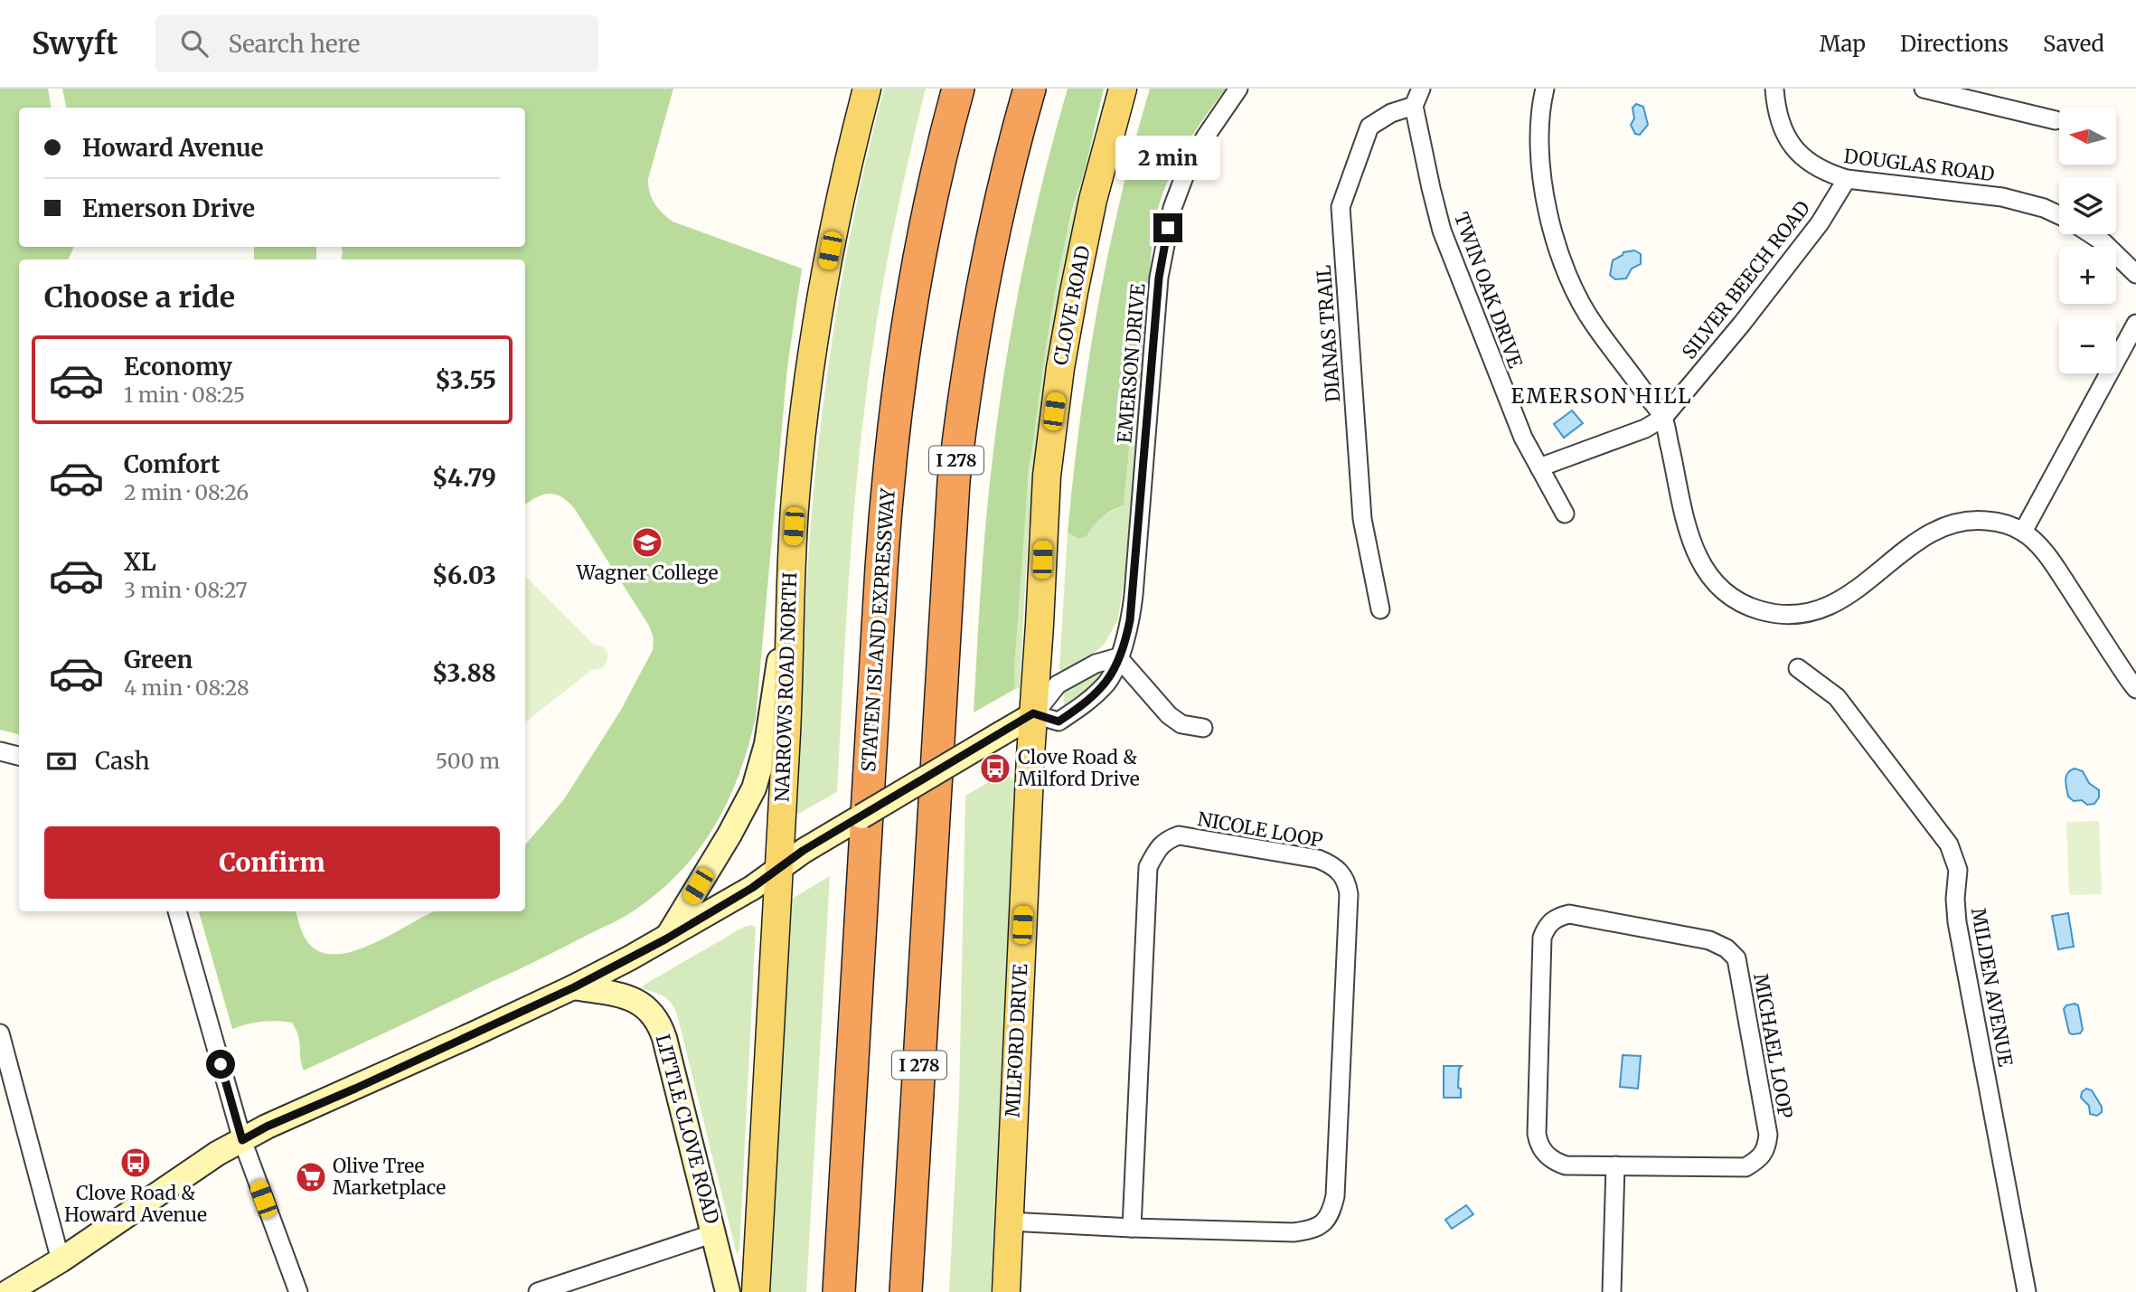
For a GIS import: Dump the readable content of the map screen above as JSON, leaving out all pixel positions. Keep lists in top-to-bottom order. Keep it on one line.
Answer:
{"streets":{"highway":["I 278","STATEN ISLAND EXPRESSWAY"],"main road":["CLOVE ROAD","NARROWS ROAD NORTH","MILFORD DRIVE","LITTLE CLOVE ROAD"],"street":["DOUGLAS ROAD","SILVER BEECH ROAD","TWIN OAK DRIVE","DIANAS TRAIL","EMERSON DRIVE","NICOLE LOOP","MILDEN AVENUE","MICHAEL LOOP"]},"crossings":[["DOUGLAS ROAD","SILVER BEECH ROAD"],["SILVER BEECH ROAD","TWIN OAK DRIVE"],["TWIN OAK DRIVE","DIANAS TRAIL"],["CLOVE ROAD","EMERSON DRIVE"],["CLOVE ROAD","MILFORD DRIVE"],["EMERSON DRIVE","MILFORD DRIVE"],["NICOLE LOOP","MILFORD DRIVE"]],"districts":["EMERSON HILL"],"places":{"school or university":["Wagner College"],"bus stop":["Clove Road & Milford Drive","Clove Road & Howard Avenue"],"supermarket":["Olive Tree Marketplace"]},"north":"left","page":{"header":"Swyft","search":"Search here","nav":["Map","Directions","Saved"],"map_buttons":["+","−"],"banner":["Howard Avenue","Emerson Drive"],"bubble":"2 min","heading":"Choose a ride","list":[{"name":"Economy","note":"1 min · 08:25","value":"$3.55"},{"name":"Comfort","note":"2 min · 08:26","value":"$4.79"},{"name":"XL","note":"3 min · 08:27","value":"$6.03"},{"name":"Green","note":"4 min · 08:28","value":"$3.88"}],"pay":["Cash","500 m"],"buttons":"Confirm"}}
